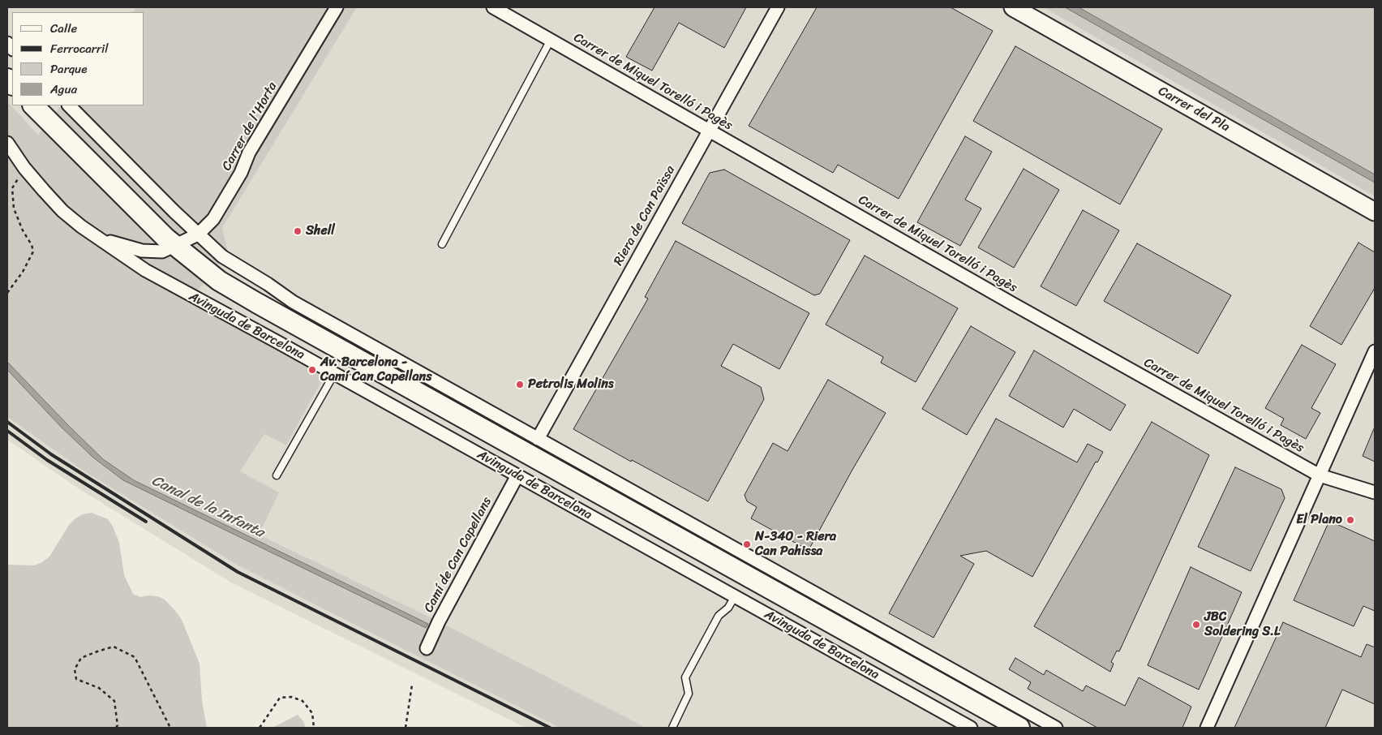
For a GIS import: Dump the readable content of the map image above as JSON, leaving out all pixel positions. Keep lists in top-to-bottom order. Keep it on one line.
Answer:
{"streets":{"main road":["Carrer del Pla","Avinguda de Barcelona"],"street":["Carrer de Miquel Torelló i Pagès","Carrer de l'Horta","Riera de Can Païssa","Camí de Can Capellans"]},"crossings":[["Carrer de Miquel Torelló i Pagès","Riera de Can Païssa"],["Carrer de l'Horta","Avinguda de Barcelona"],["Riera de Can Païssa","Avinguda de Barcelona"],["Avinguda de Barcelona","Camí de Can Capellans"]],"water":["Canal de la Infanta"],"places":["Shell","Av. Barcelona - Camí Can Capellans","Petrolis Molins","El Plano","N-340 - Riera Can Pahissa","JBC Soldering S.L"],"legend":["Calle","Ferrocarril","Parque","Agua"]}
